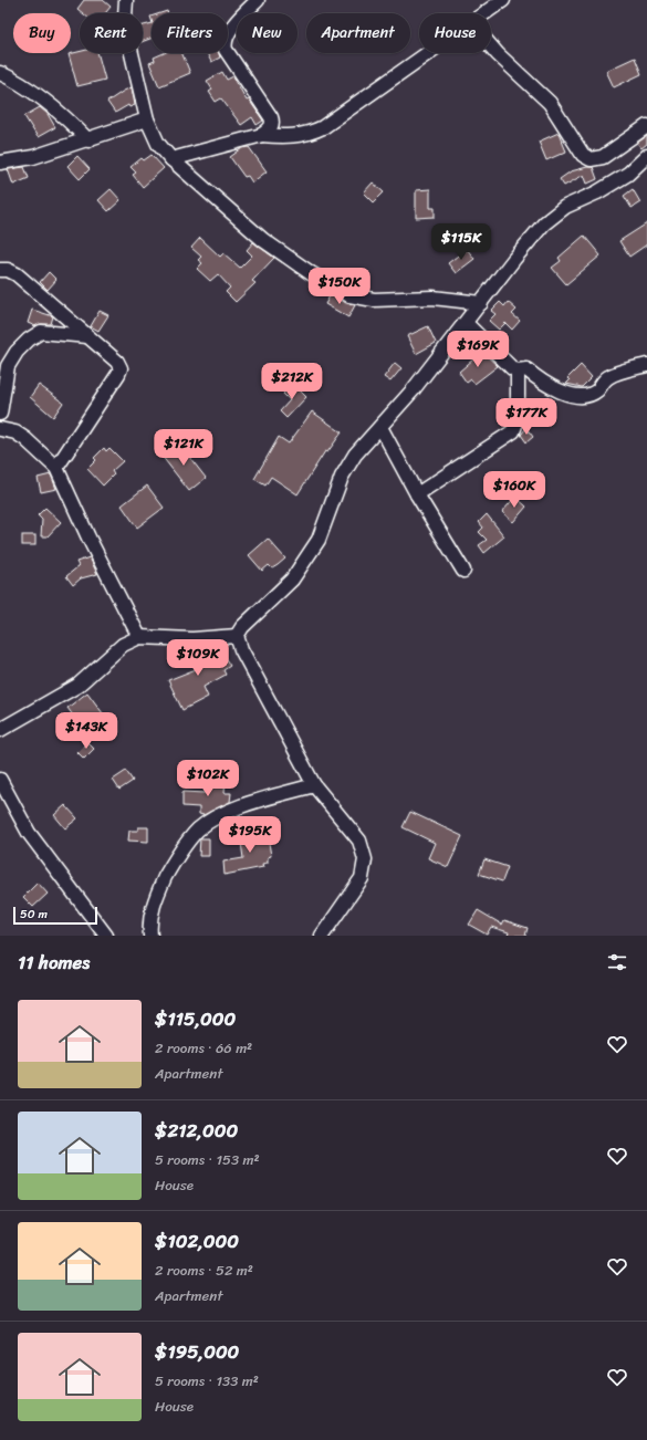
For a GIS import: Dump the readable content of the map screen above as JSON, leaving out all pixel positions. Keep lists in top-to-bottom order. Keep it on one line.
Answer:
{"scale_bar":"50 m","page":{"chip":["Buy","Rent","Filters","New","Apartment","House"],"price":["$115K","$150K","$169K","$212K","$177K","$121K","$160K","$109K","$143K","$102K","$195K"],"scale":"50 m","heading":"11 homes","list":[{"name":"$115,000","note":"2 rooms · 66 m² · Apartment"},{"name":"$212,000","note":"5 rooms · 153 m² · House"},{"name":"$102,000","note":"2 rooms · 52 m² · Apartment"},{"name":"$195,000","note":"5 rooms · 133 m² · House"}]}}
